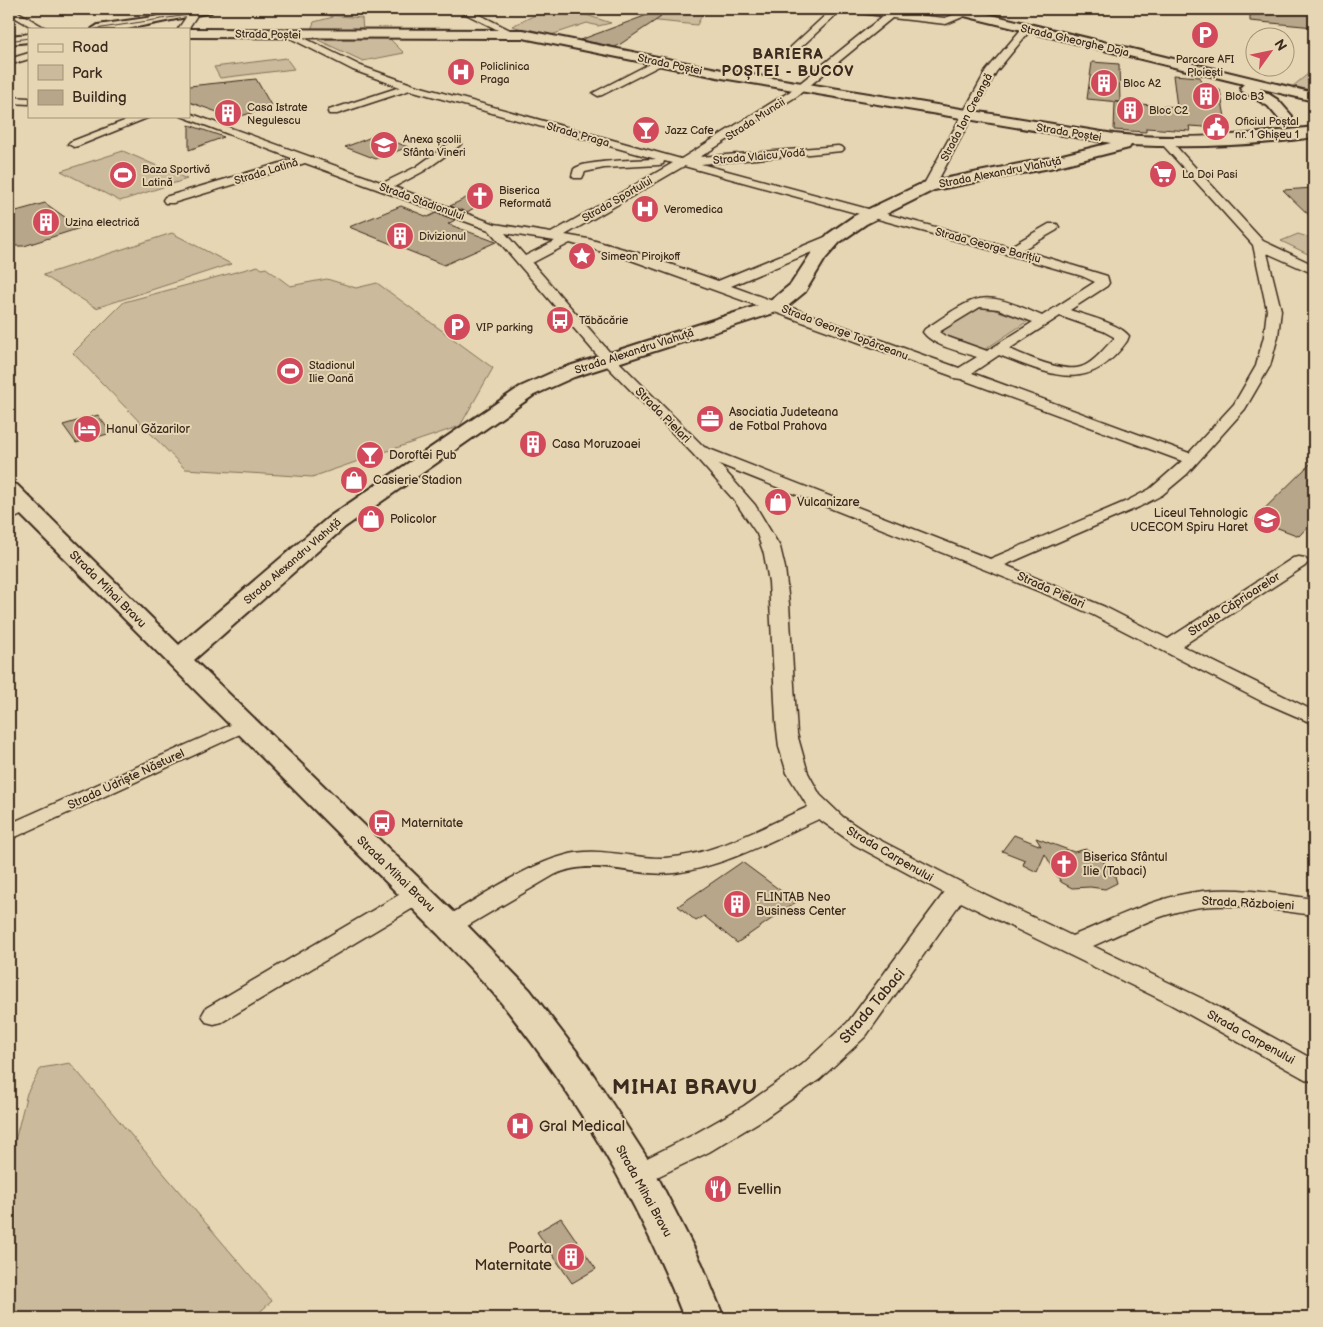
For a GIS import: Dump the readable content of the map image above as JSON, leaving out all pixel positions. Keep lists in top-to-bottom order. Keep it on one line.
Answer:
{"streets":{"main road":["Strada Poștei","Strada Gheorghe Doja","Strada Alexandru Vlahuță","Strada Mihai Bravu"],"street":["Strada Ion Creangă","Strada Muncii","Strada Praga","Strada Vlaicu Vodă","Strada Latină","Strada Sportului","Strada Stadionului","Strada George Barițiu","Strada George Topârceanu","Strada Pielari","Strada Căprioarelor","Strada Udriște Năsturel","Strada Carpenului","Strada Războieni","Strada Tabaci"]},"crossings":[["Strada Poștei","Strada Gheorghe Doja"],["Strada Poștei","Strada Ion Creangă"],["Strada Poștei","Strada Muncii"],["Strada Poștei","Strada Praga"],["Strada Poștei","Strada Alexandru Vlahuță"],["Strada Gheorghe Doja","Strada Ion Creangă"],["Strada Ion Creangă","Strada Alexandru Vlahuță"],["Strada Muncii","Strada Praga"],["Strada Muncii","Strada Vlaicu Vodă"],["Strada Muncii","Strada Sportului"],["Strada Praga","Strada Vlaicu Vodă"],["Strada Praga","Strada Alexandru Vlahuță"],["Strada Praga","Strada Sportului"],["Strada Praga","Strada George Barițiu"],["Strada Vlaicu Vodă","Strada Sportului"],["Strada Latină","Strada Stadionului"],["Strada Alexandru Vlahuță","Strada Stadionului"],["Strada Alexandru Vlahuță","Strada George Barițiu"],["Strada Alexandru Vlahuță","Strada George Topârceanu"],["Strada Alexandru Vlahuță","Strada Pielari"],["Strada Alexandru Vlahuță","Strada Mihai Bravu"],["Strada Sportului","Strada George Topârceanu"],["Strada Stadionului","Strada George Topârceanu"],["Strada Stadionului","Strada Pielari"],["Strada Pielari","Strada Căprioarelor"],["Strada Pielari","Strada Carpenului"],["Strada Mihai Bravu","Strada Udriște Năsturel"],["Strada Mihai Bravu","Strada Tabaci"],["Strada Carpenului","Strada Războieni"],["Strada Carpenului","Strada Tabaci"]],"districts":["BARIERA POȘTEI - BUCOV","MIHAI BRAVU"],"places":{"parking":["Parcare AFI Ploiești","VIP parking"],"hospital":["Policlinica Praga","Veromedica","Gral Medical"],"building":["Bloc A2","Bloc B3","Bloc C2","Casa Istrate Negulescu","Uzina electrică","Divizionul","Casa Moruzoaei","FLINTAB Neo Business Center","Poarta Maternitate"],"public building":["Oficiul Poștal nr. 1 Ghișeu 1"],"bar":["Jazz Cafe","Doroftei Pub"],"school or university":["Anexa școlii Sfânta Vineri","Liceul Tehnologic UCECOM Spiru Haret"],"supermarket":["La Doi Pasi"],"sports":["Baza Sportivă Latină","Stadionul Ilie Oană"],"church":["Biserica Reformată","Biserica Sfântul Ilie (Tabaci)"],"place":["Simeon Pirojkoff"],"bus stop":["Tăbăcărie","Maternitate"],"office":["Asociatia Judeteana de Fotbal Prahova"],"hotel":["Hanul Găzarilor"],"shop":["Casierie Stadion","Vulcanizare","Policolor"],"restaurant":["Evellin"]},"legend":["Road","Park","Building"],"north":"top right"}
